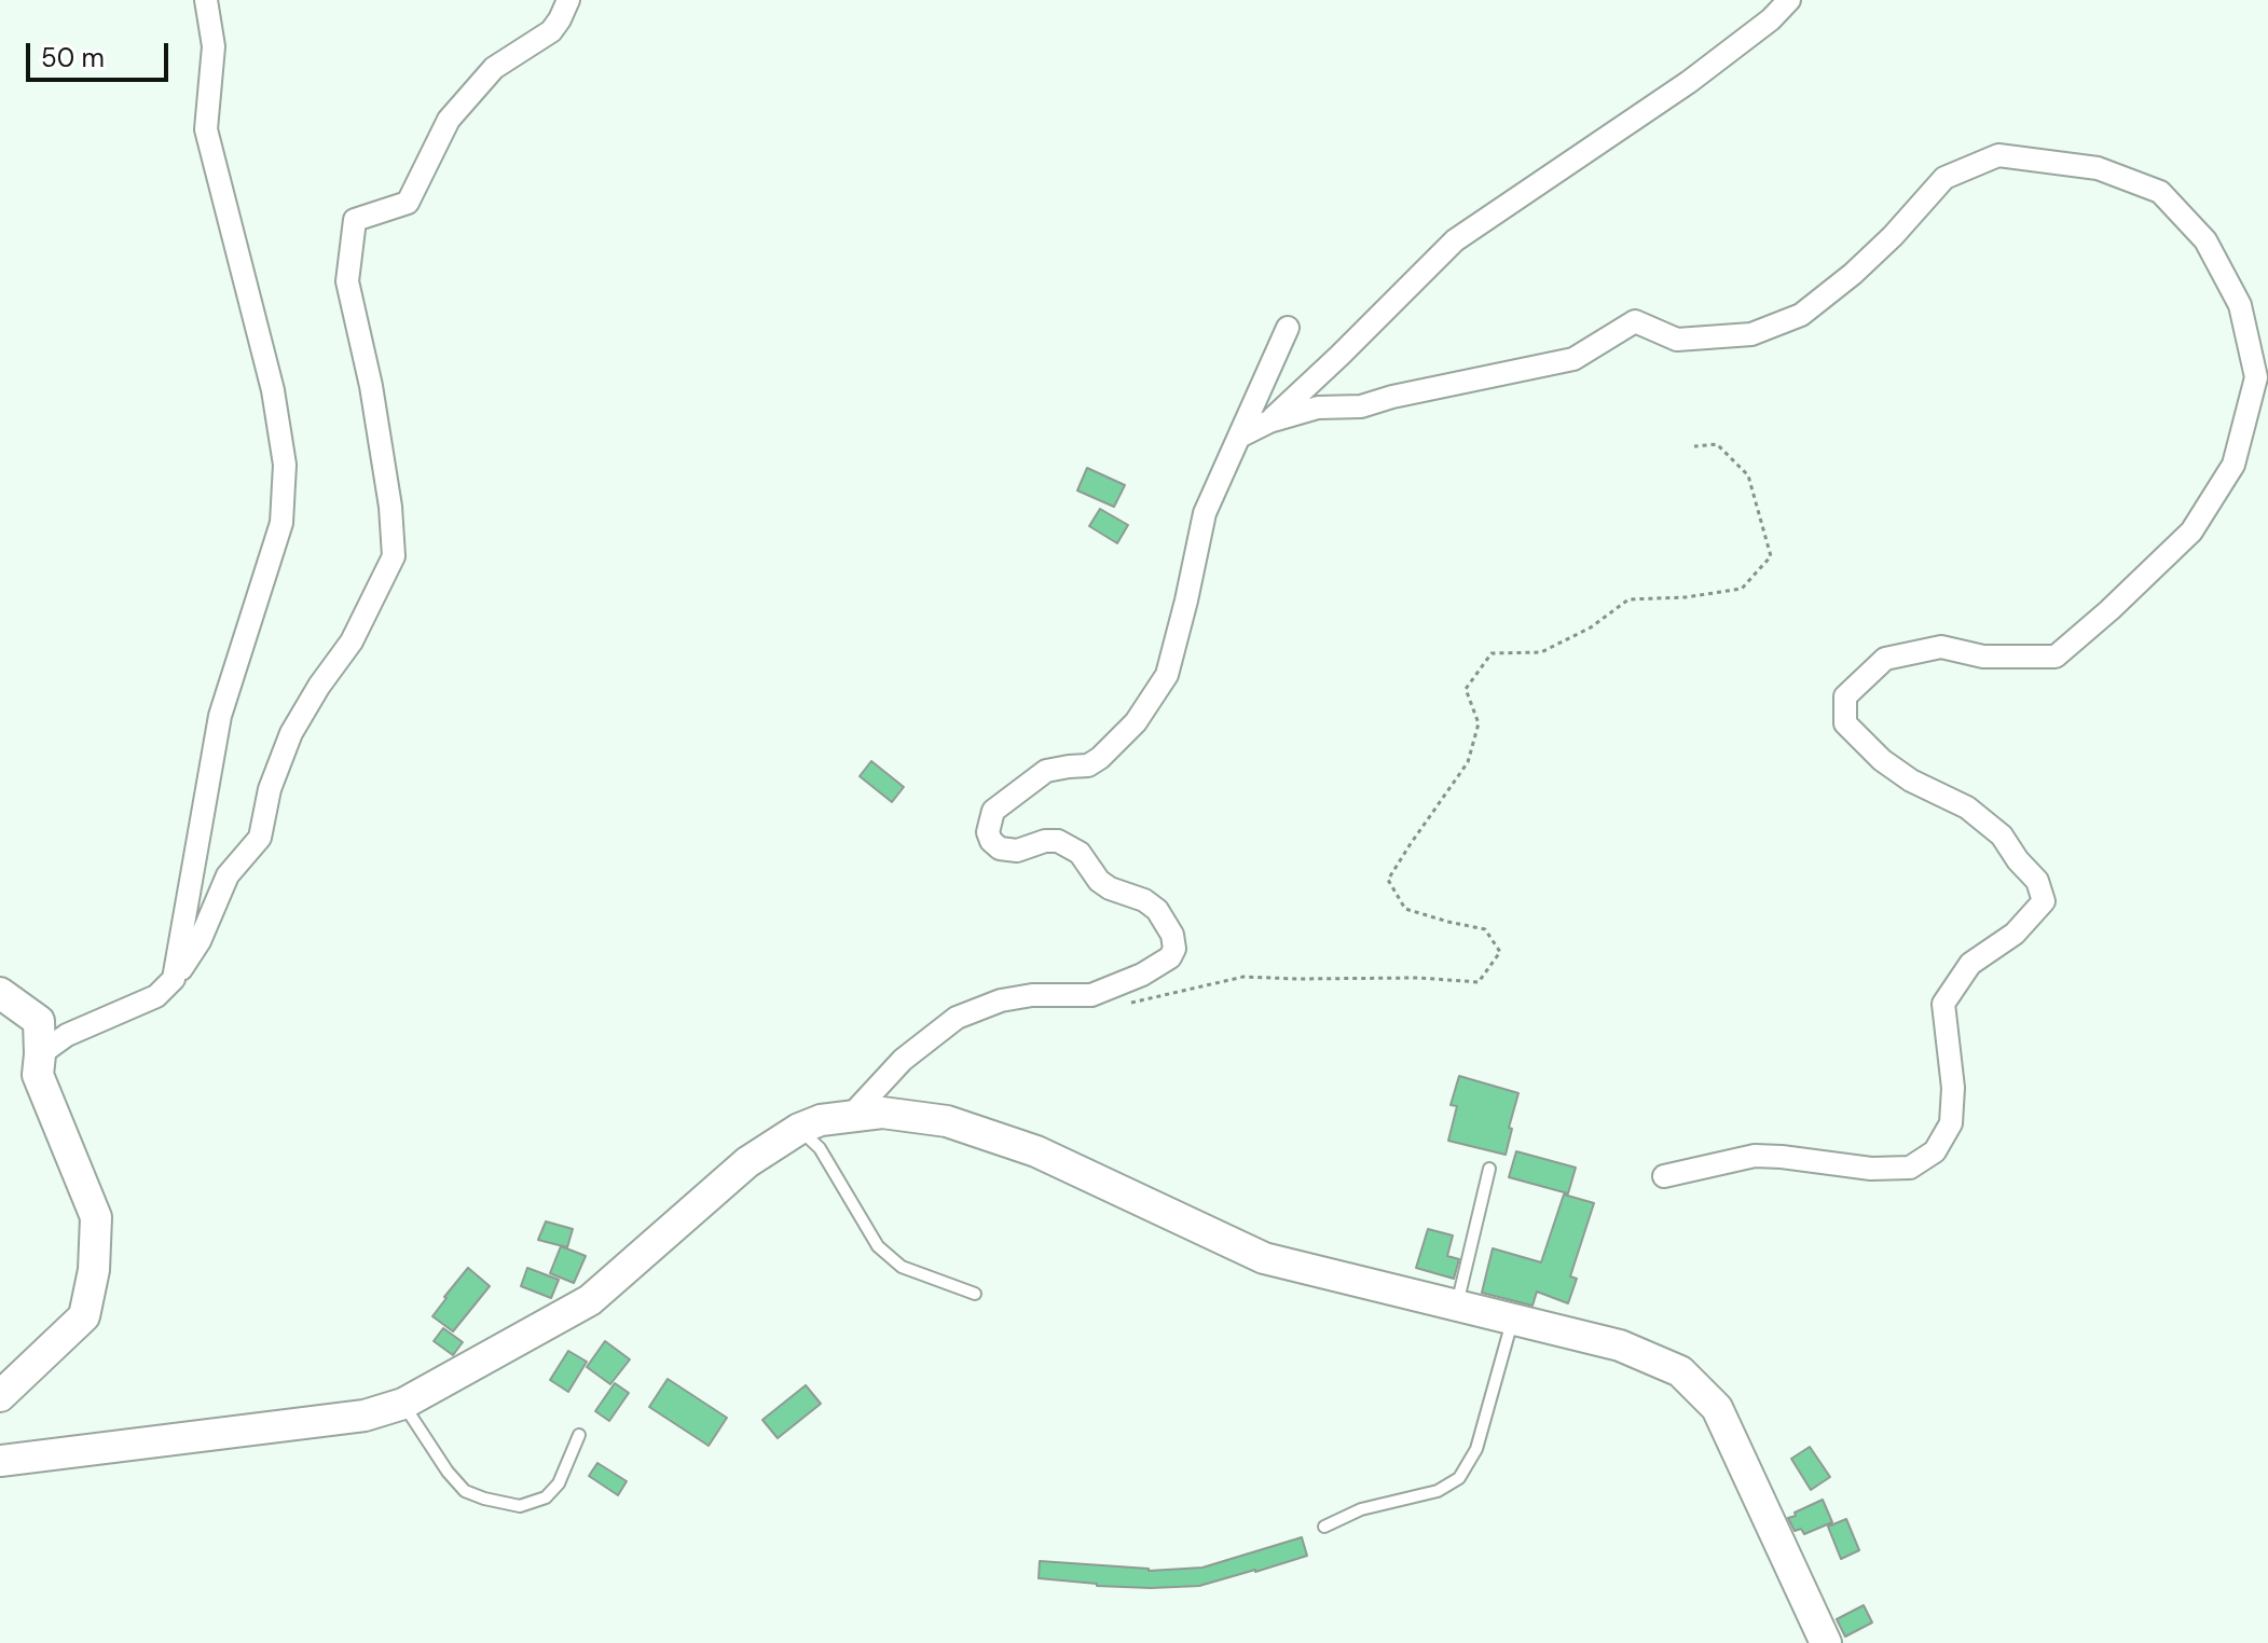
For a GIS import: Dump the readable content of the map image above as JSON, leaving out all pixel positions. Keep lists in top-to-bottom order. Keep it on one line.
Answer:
{"scale_bar":"50 m"}
